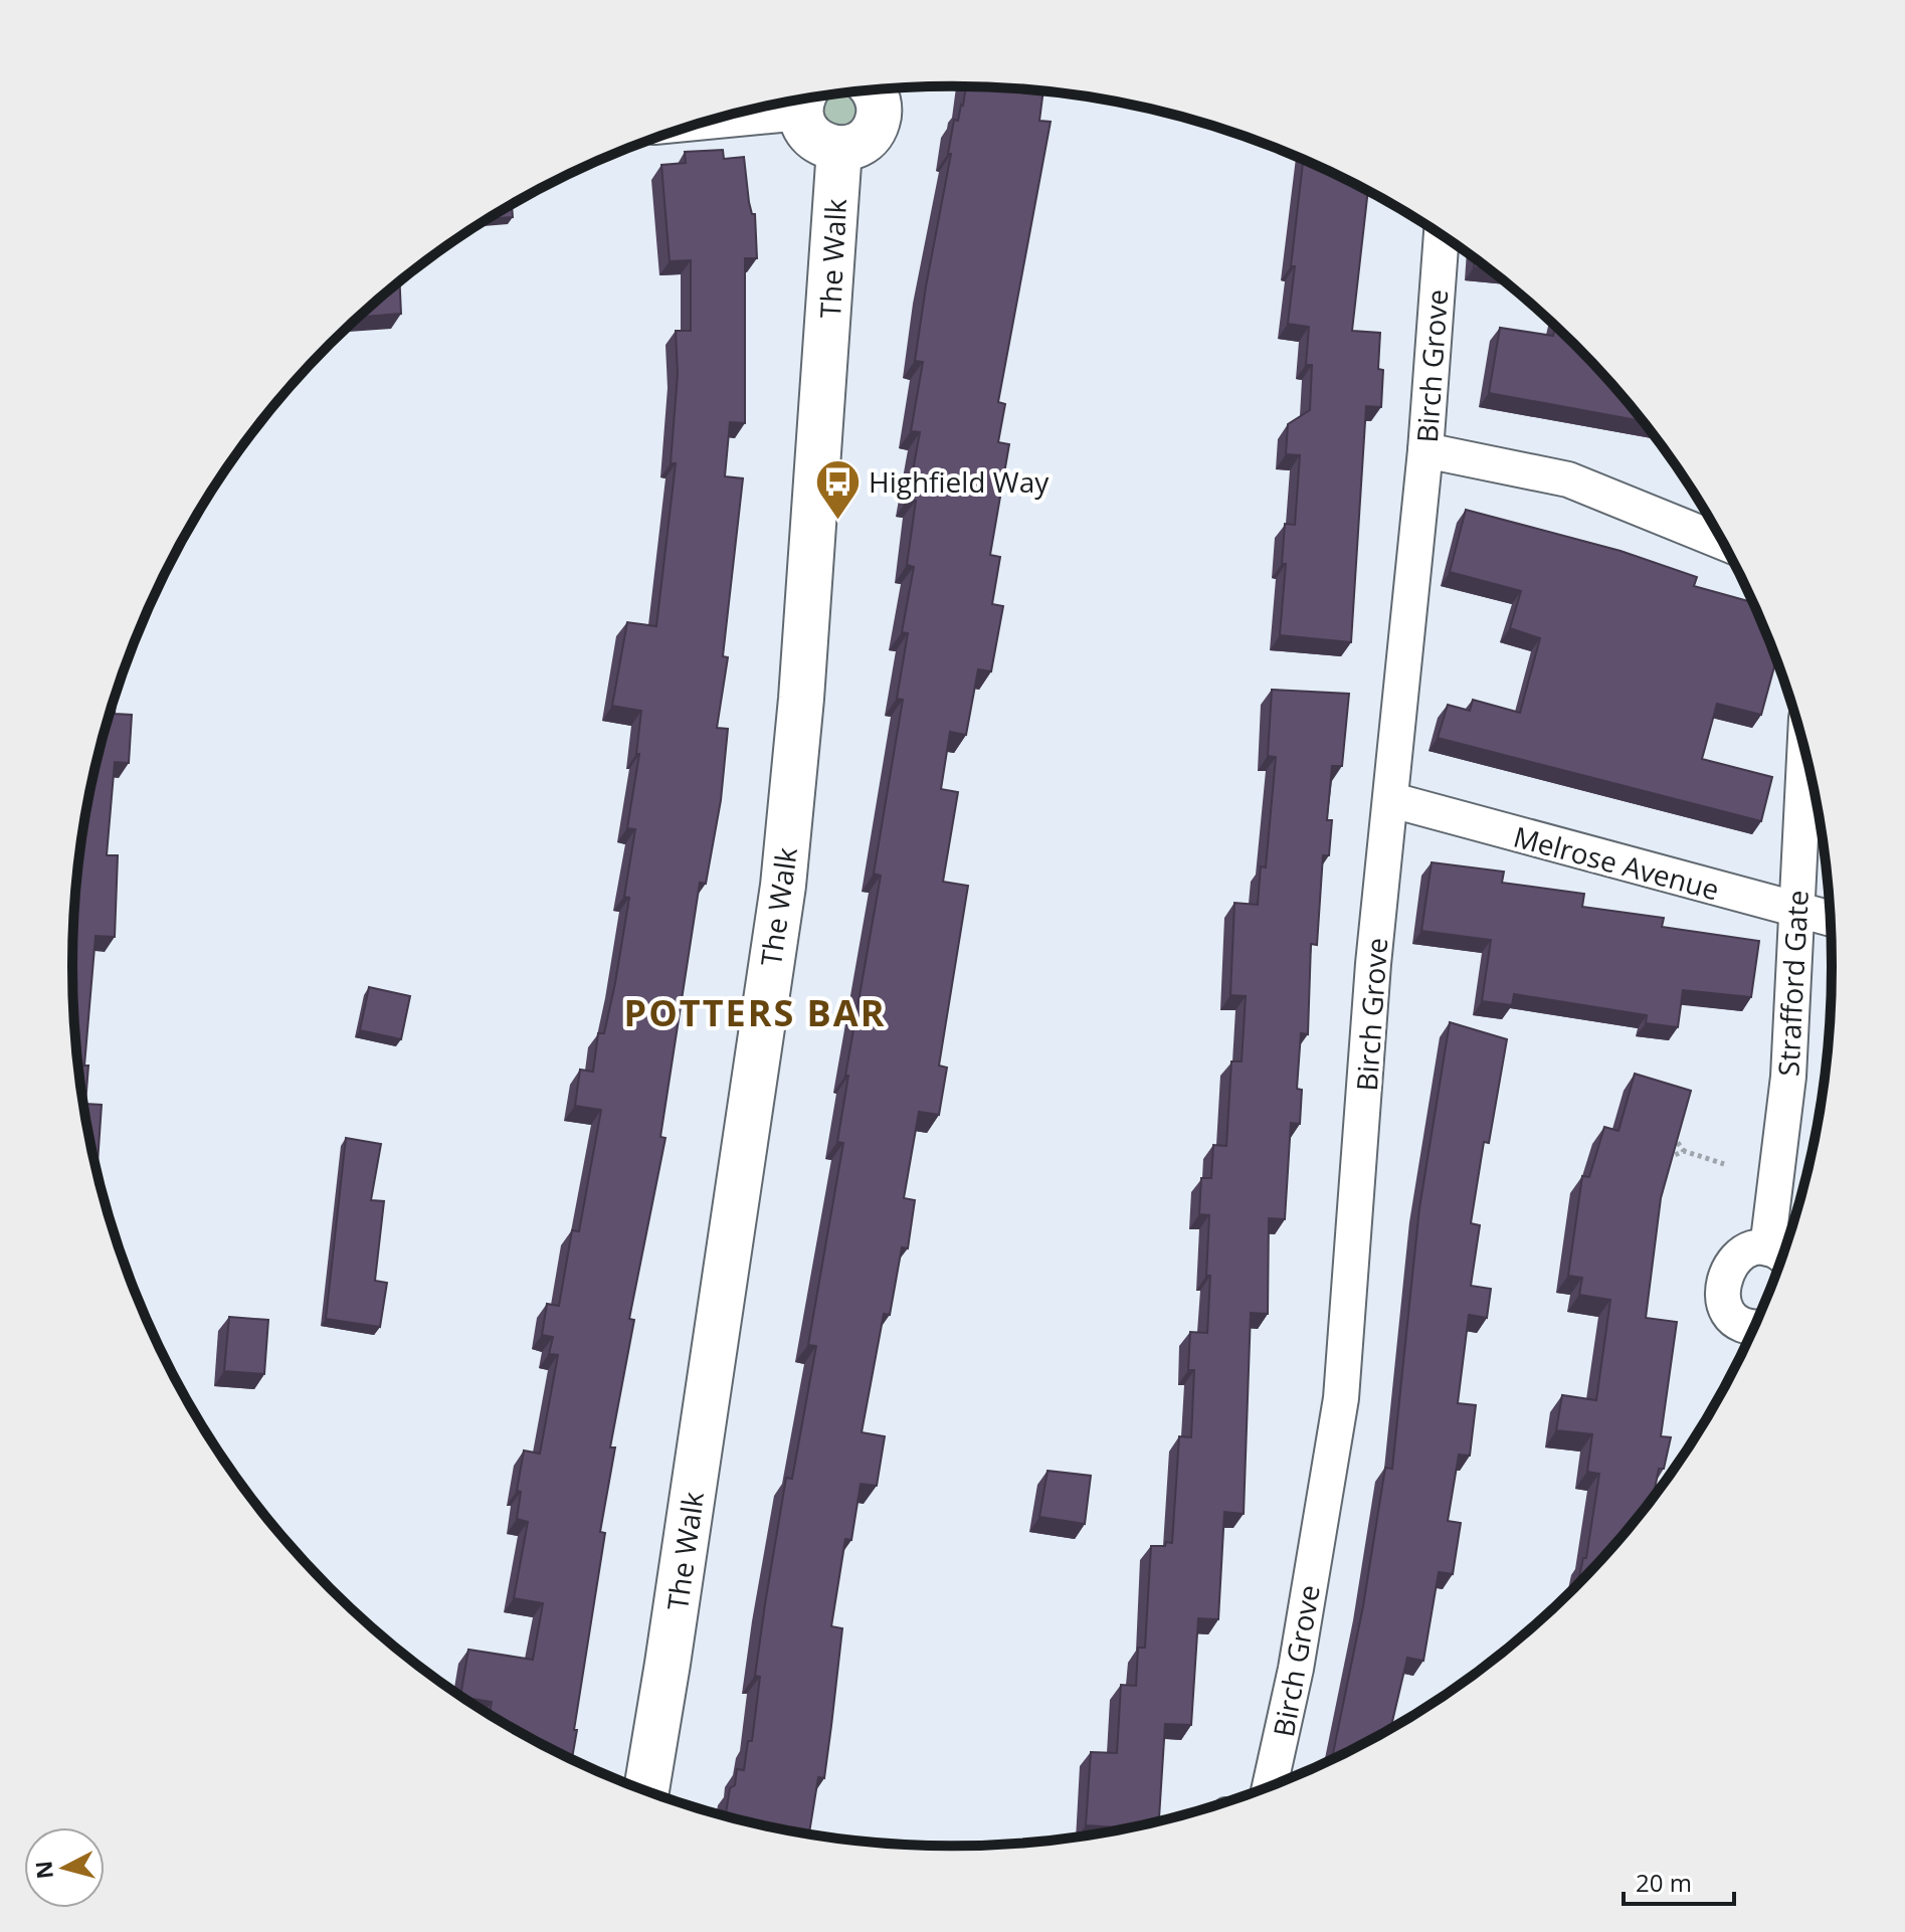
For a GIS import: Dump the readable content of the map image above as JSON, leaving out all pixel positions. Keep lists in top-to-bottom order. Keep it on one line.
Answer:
{"streets":{"street":["The Walk","Birch Grove","Melrose Avenue","Strafford Gate"]},"crossings":[["Birch Grove","Melrose Avenue"],["Melrose Avenue","Strafford Gate"]],"districts":["POTTERS BAR"],"places":{"bus stop":["Highfield Way"]},"scale_bar":"20 m","north":"left"}
